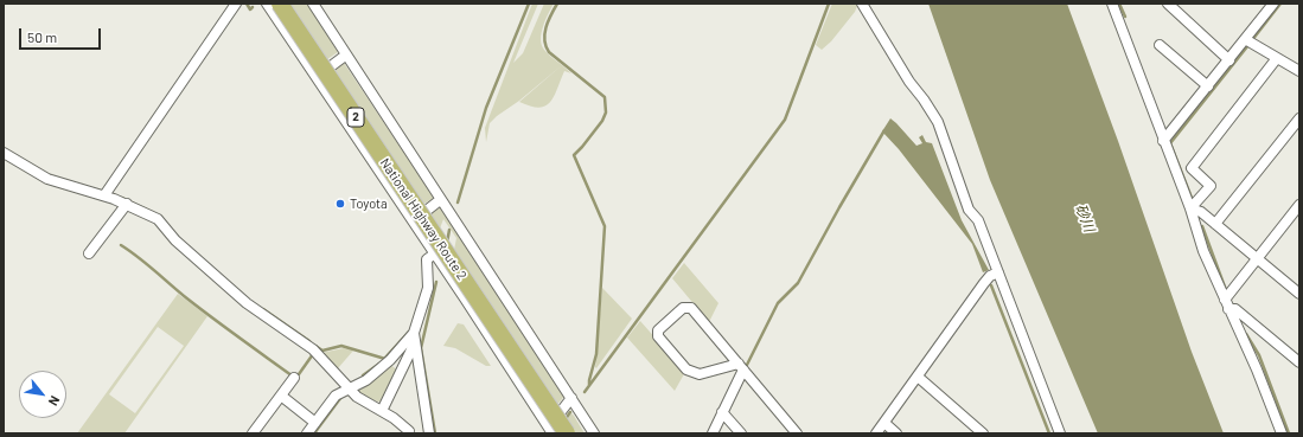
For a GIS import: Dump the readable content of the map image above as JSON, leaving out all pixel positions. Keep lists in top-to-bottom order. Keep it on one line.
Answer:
{"streets":{"highway":["2","National Highway Route 2"]},"water":["砂川"],"places":["Toyota"],"scale_bar":"50 m","north":"bottom right"}
